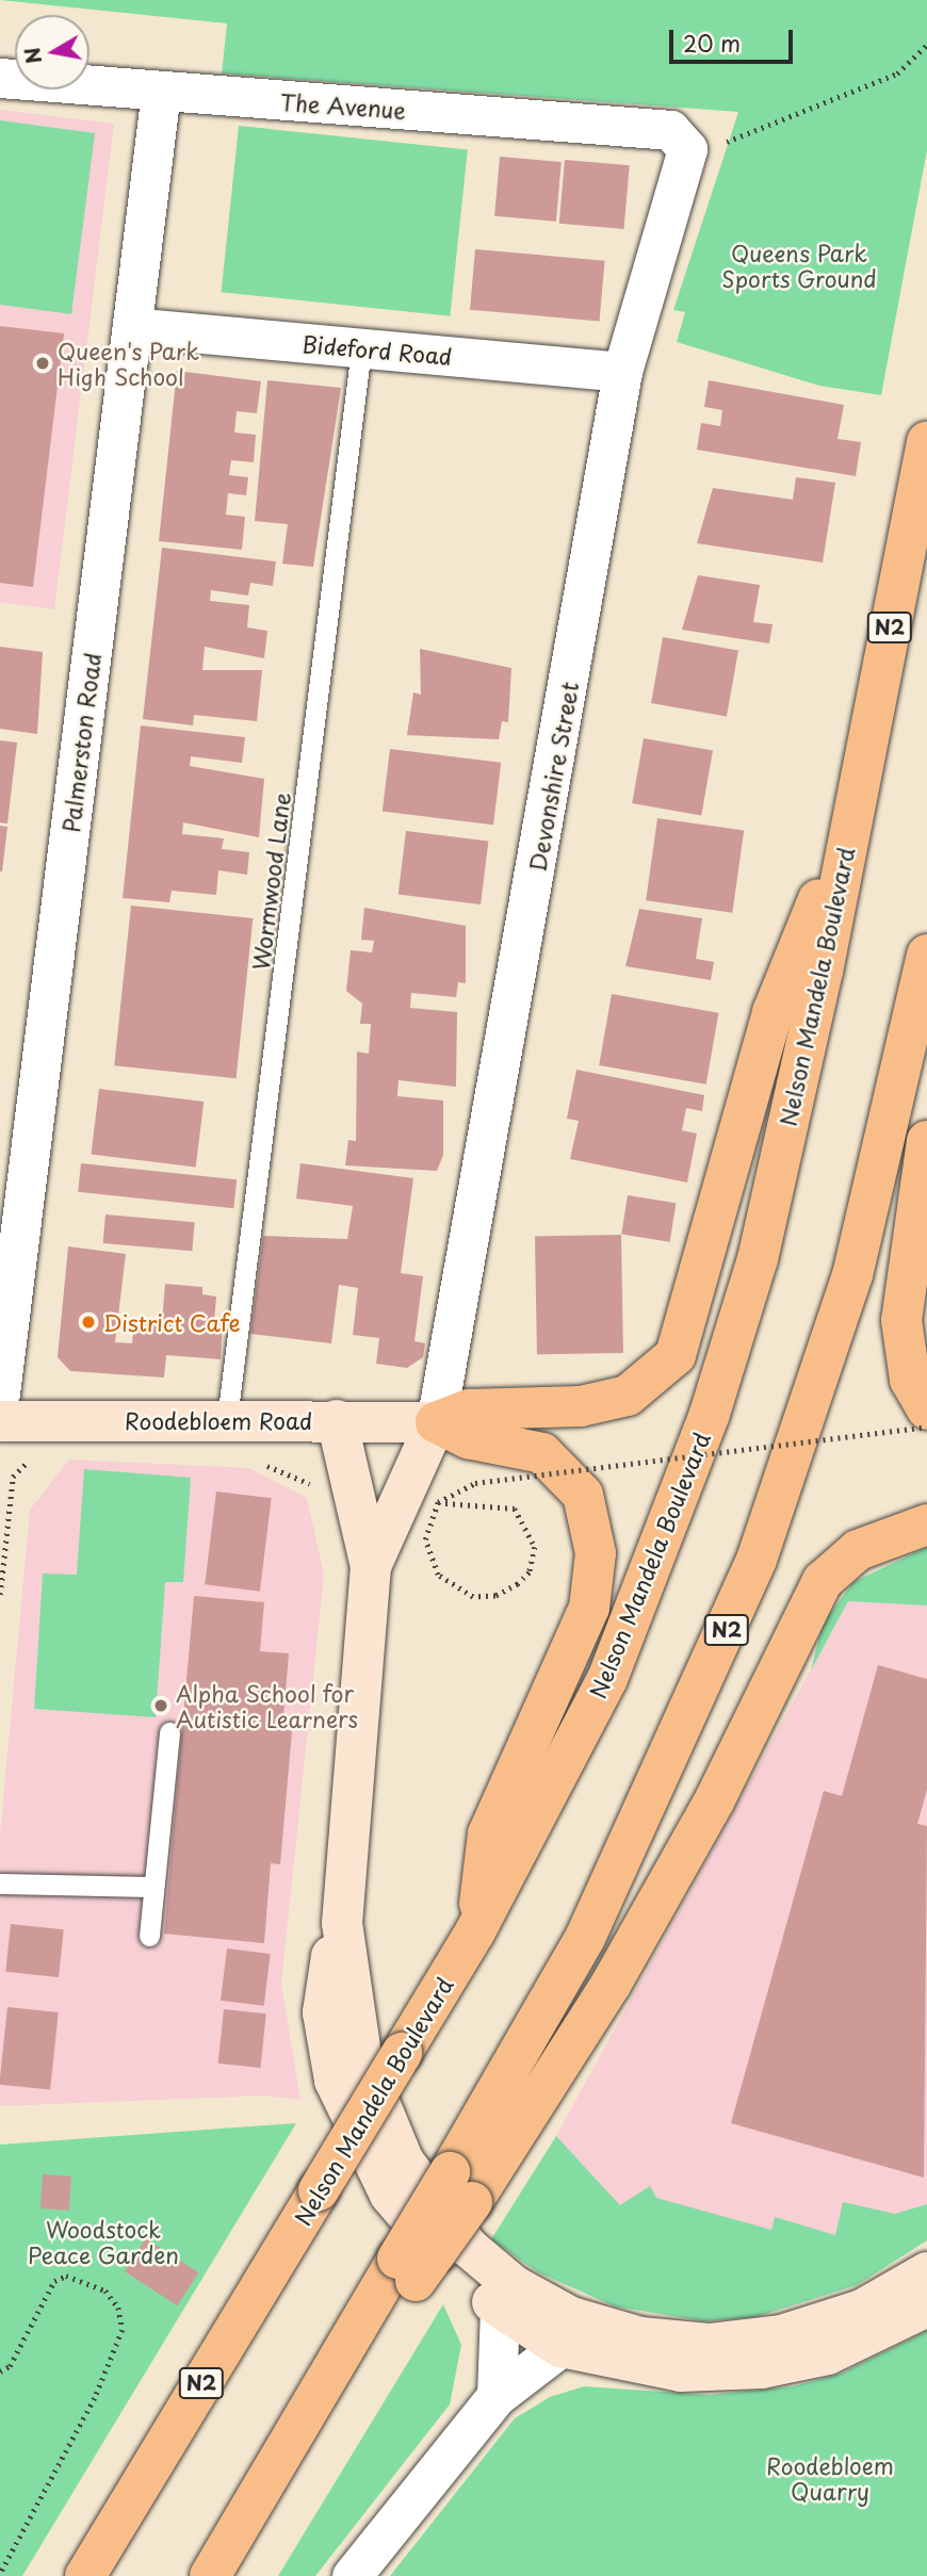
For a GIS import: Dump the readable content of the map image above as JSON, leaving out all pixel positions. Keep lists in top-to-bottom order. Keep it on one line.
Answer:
{"streets":{"highway":["N2","Nelson Mandela Boulevard"],"street":["The Avenue","Bideford Road","Palmerston Road","Devonshire Street","Roodebloem Road"],"lane":["Wormwood Lane"]},"crossings":[["The Avenue","Palmerston Road"],["The Avenue","Devonshire Street"],["Bideford Road","Palmerston Road"],["Bideford Road","Devonshire Street"],["Bideford Road","Wormwood Lane"],["Devonshire Street","Roodebloem Road"],["Wormwood Lane","Roodebloem Road"]],"parks":["Queens Park Sports Ground","Woodstock Peace Garden","Roodebloem Quarry"],"places":["Queen's Park High School","District Cafe","Alpha School for Autistic Learners"],"scale_bar":"20 m","north":"left"}
